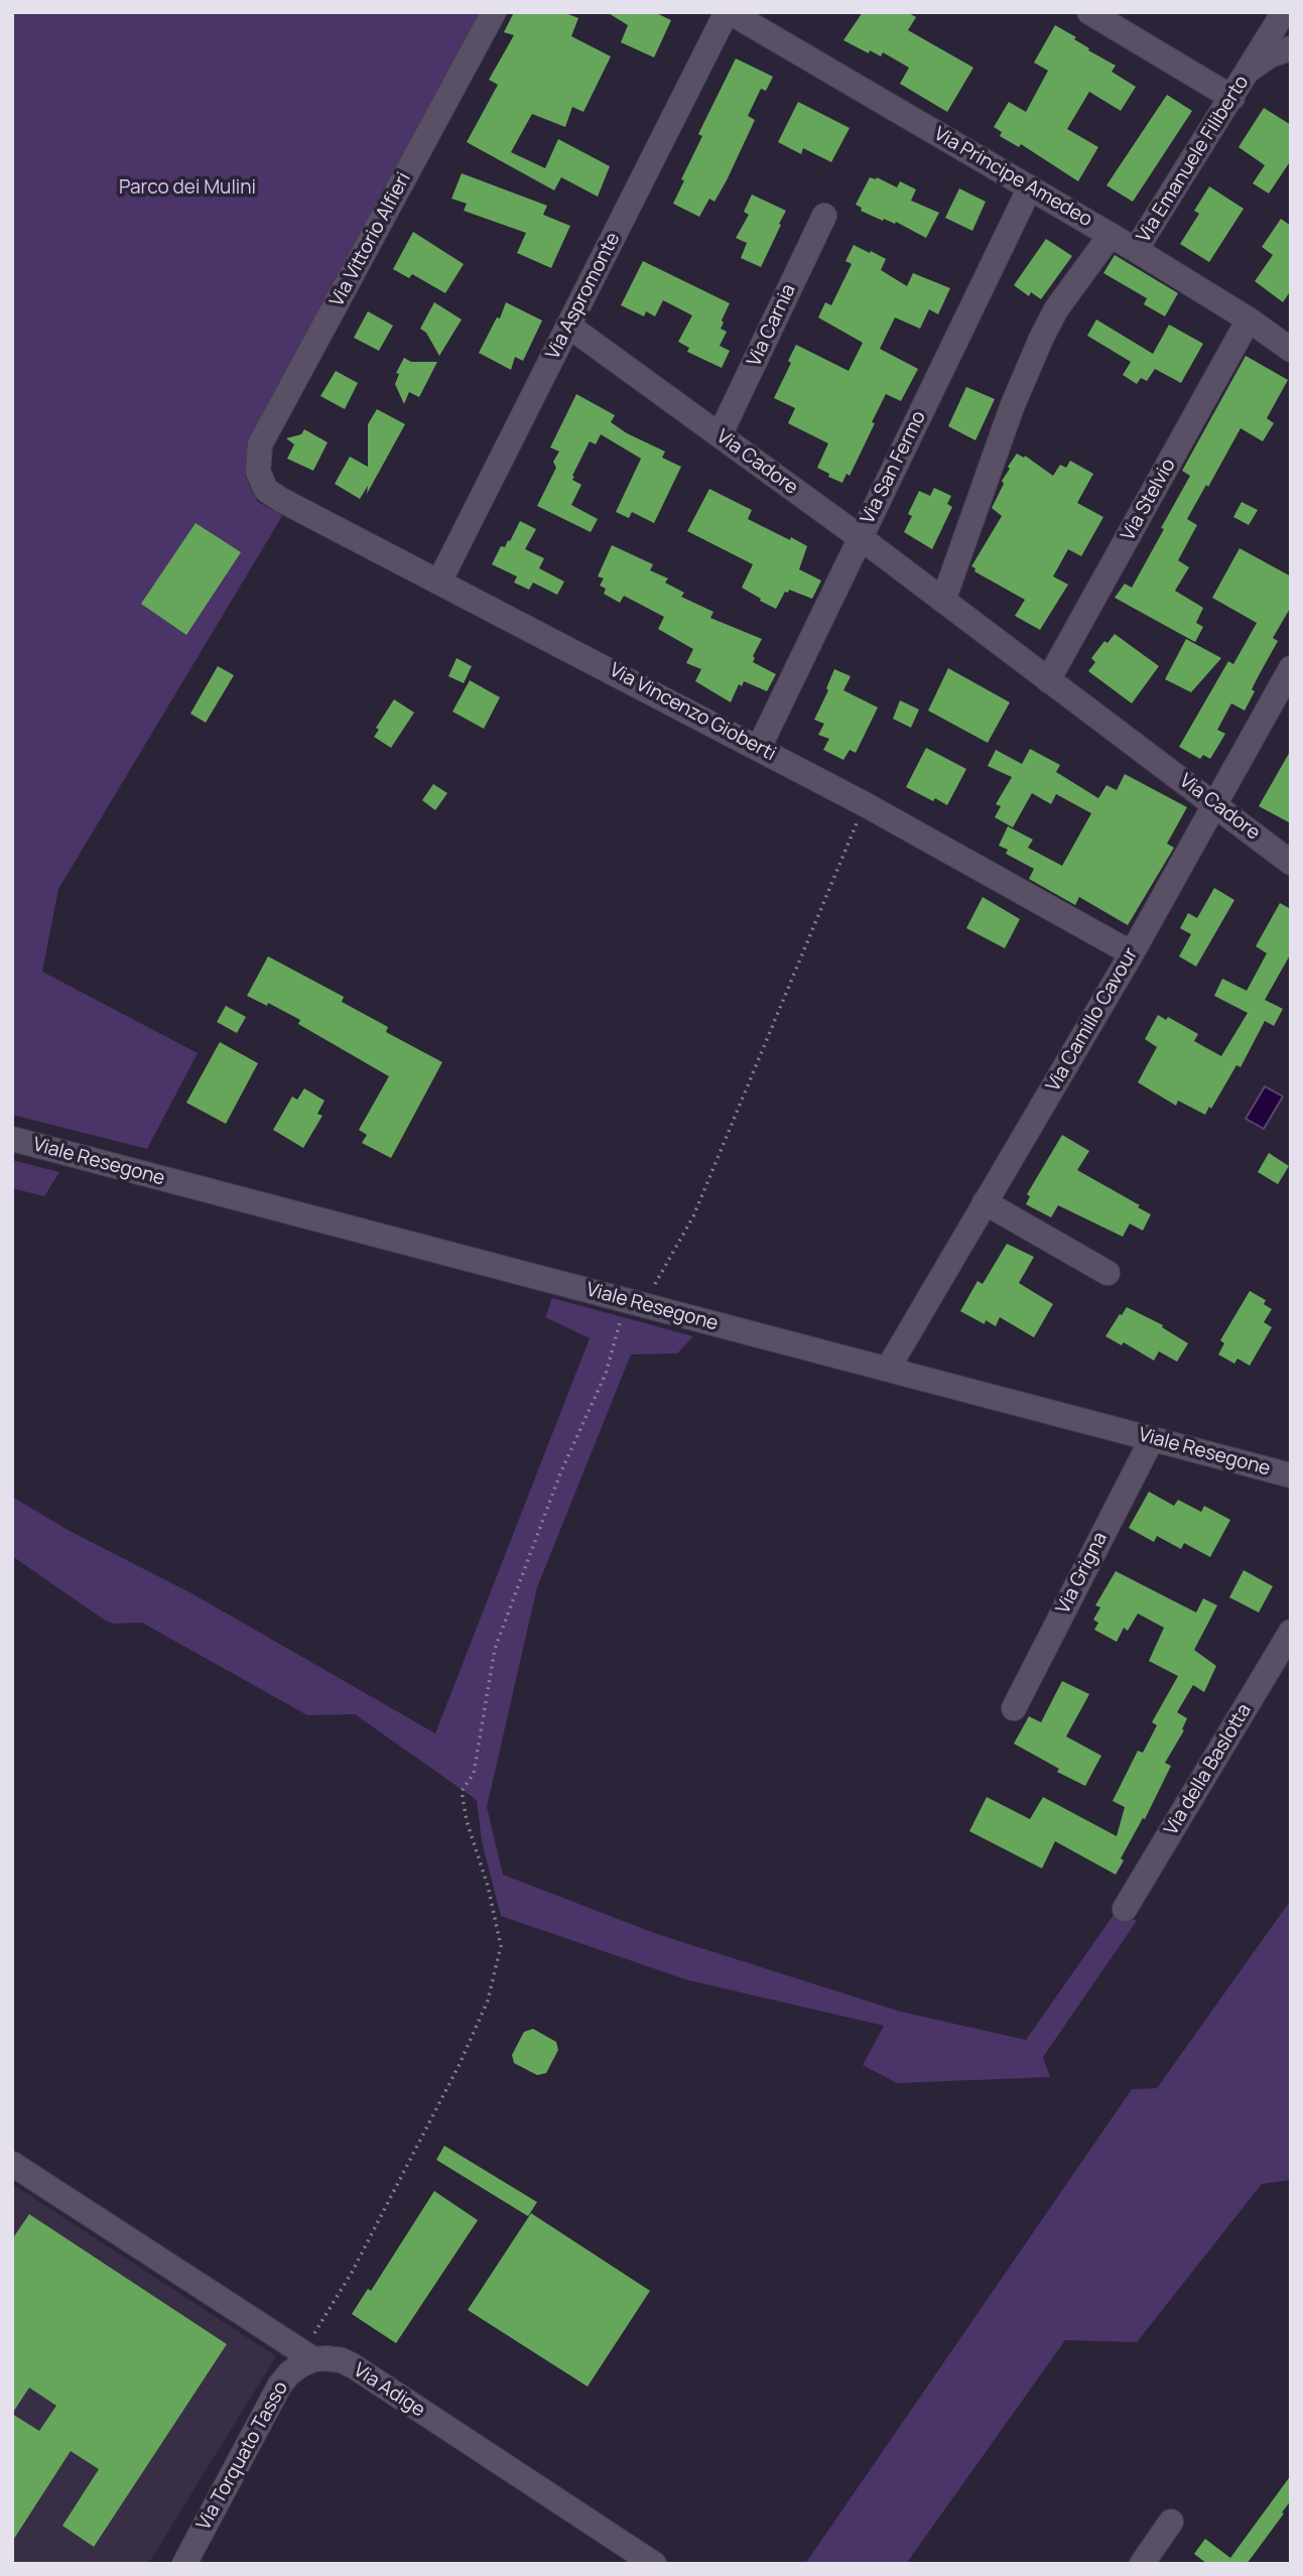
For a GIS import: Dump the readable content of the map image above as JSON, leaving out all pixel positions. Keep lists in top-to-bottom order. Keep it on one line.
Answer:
{"streets":{"street":["Via Emanuele Filiberto","Via Principe Amedeo","Via Vittorio Alfieri","Via Aspromonte","Via Carnia","Via Cadore","Via San Fermo","Via Stelvio","Via Vincenzo Gioberti","Via Camillo Cavour","Viale Resegone","Via Grigna","Via della Baslotta","Via Adige","Via Torquato Tasso"]},"crossings":[["Via Emanuele Filiberto","Via Principe Amedeo"],["Via Principe Amedeo","Via Aspromonte"],["Via Principe Amedeo","Via San Fermo"],["Via Principe Amedeo","Via Stelvio"],["Via Vittorio Alfieri","Via Vincenzo Gioberti"],["Via Aspromonte","Via Cadore"],["Via Aspromonte","Via Vincenzo Gioberti"],["Via Carnia","Via Cadore"],["Via Cadore","Via San Fermo"],["Via Cadore","Via Stelvio"],["Via Cadore","Via Camillo Cavour"],["Via San Fermo","Via Vincenzo Gioberti"],["Via Vincenzo Gioberti","Via Camillo Cavour"],["Via Camillo Cavour","Viale Resegone"],["Viale Resegone","Via Grigna"],["Via Adige","Via Torquato Tasso"]],"parks":["Parco dei Mulini"]}
